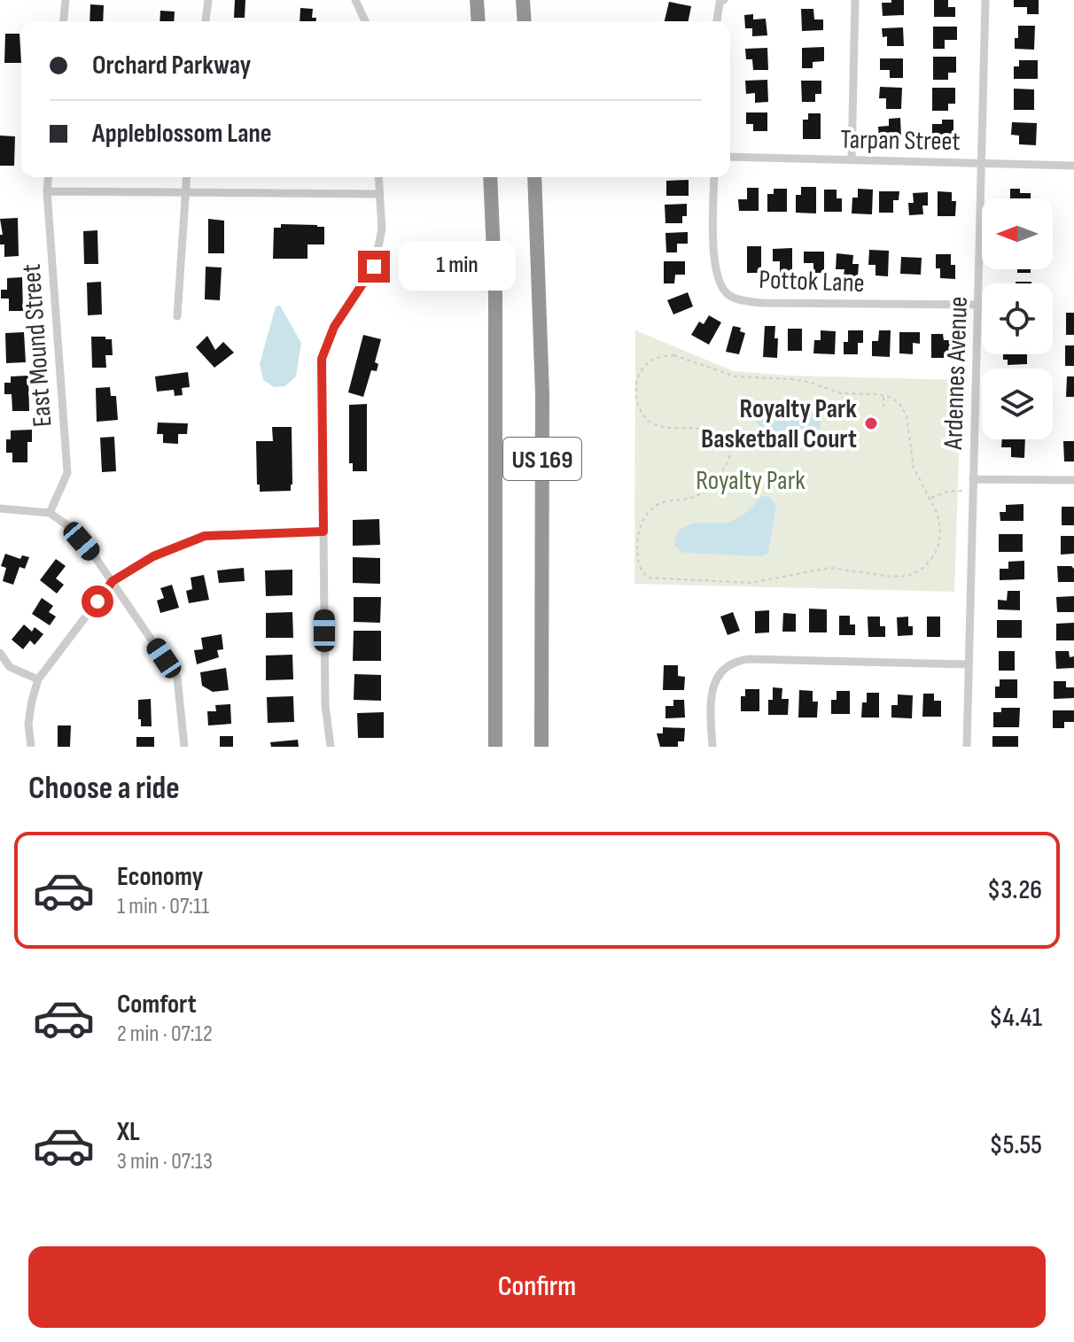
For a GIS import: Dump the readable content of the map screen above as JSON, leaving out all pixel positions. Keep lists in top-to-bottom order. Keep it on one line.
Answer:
{"streets":{"highway":["US 169"],"street":["Tarpan Street","Pottok Lane","East Mound Street","Ardennes Avenue"]},"crossings":[["Tarpan Street","Ardennes Avenue"],["Pottok Lane","Ardennes Avenue"]],"parks":["Royalty Park"],"places":["Royalty Park Basketball Court"],"north":"left","page":{"banner":["Orchard Parkway","Appleblossom Lane"],"bubble":"1 min","heading":"Choose a ride","list":[{"name":"Economy","note":"1 min · 07:11","value":"$3.26"},{"name":"Comfort","note":"2 min · 07:12","value":"$4.41"},{"name":"XL","note":"3 min · 07:13","value":"$5.55"}],"buttons":"Confirm"}}
